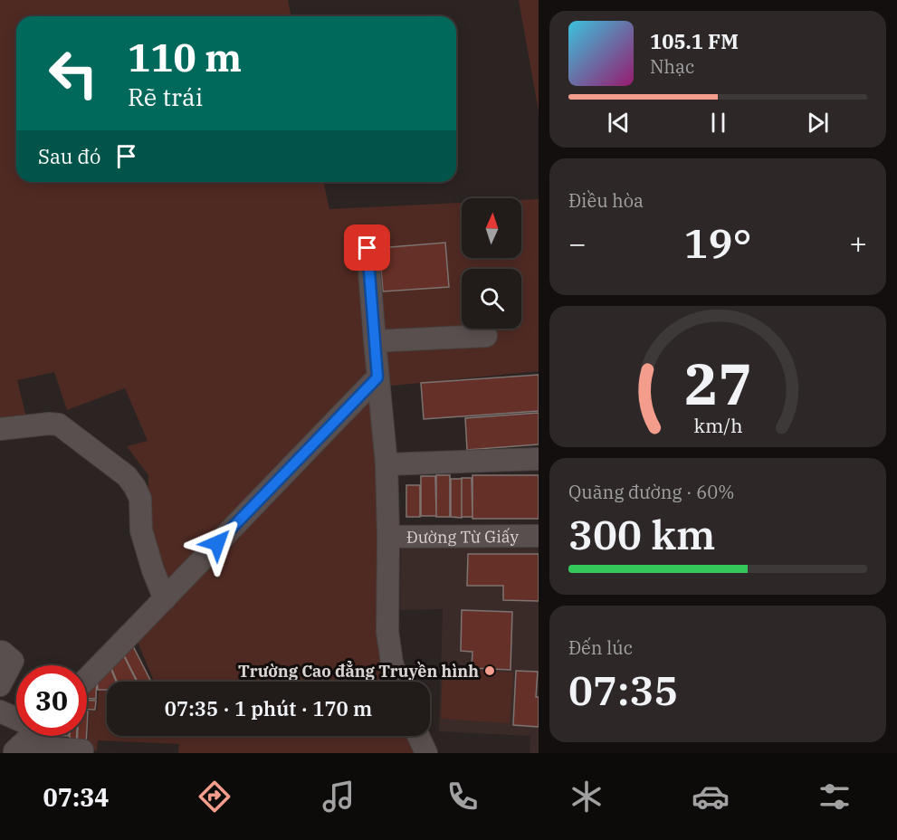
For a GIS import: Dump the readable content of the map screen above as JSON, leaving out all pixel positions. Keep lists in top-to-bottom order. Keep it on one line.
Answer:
{"streets":{"street":["Đường Từ Giấy"]},"places":["Trường Cao đẳng Truyền hình"],"north":"top","page":{"turn":["110 m","Rẽ trái"],"song":["105.1 FM","Nhạc"],"then":"Sau đó","tile":["Điều hòa",["Quãng đường · 60%","300 km"],["Đến lúc","07:35"]],"heat":["−","19°","+"],"limit":"30","trip":"07:35 · 1 phút · 170 m","tabs":"07:34","gauge":["27","km/h"]}}
